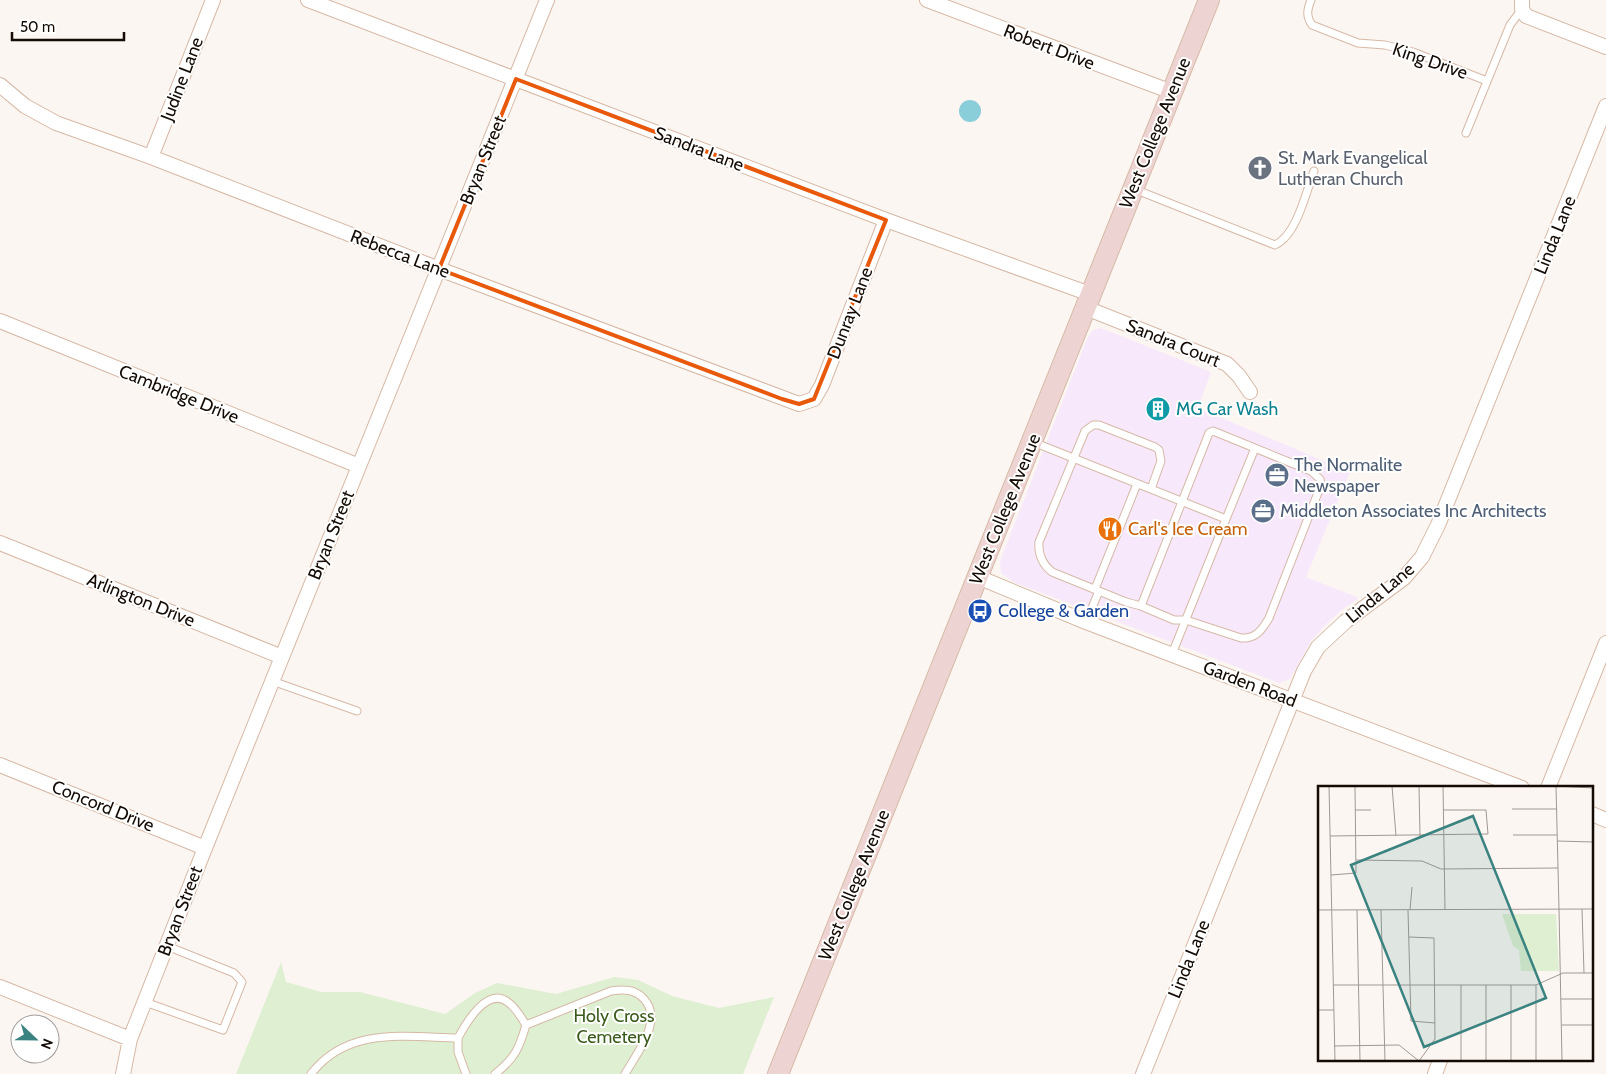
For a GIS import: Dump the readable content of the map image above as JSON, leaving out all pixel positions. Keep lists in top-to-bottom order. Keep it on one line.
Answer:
{"streets":{"main road":["West College Avenue"],"street":["Robert Drive","Judine Lane","Sandra Lane","Bryan Street","Linda Lane","Rebecca Lane","Dunray Lane","Sandra Court","Cambridge Drive","Arlington Drive","Garden Road","Concord Drive"],"lane":["King Drive"]},"crossings":[["Robert Drive","West College Avenue"],["Judine Lane","Rebecca Lane"],["West College Avenue","Sandra Lane"],["West College Avenue","Sandra Court"],["West College Avenue","Garden Road"],["Sandra Lane","Bryan Street"],["Sandra Lane","Dunray Lane"],["Sandra Lane","Sandra Court"],["Bryan Street","Rebecca Lane"],["Bryan Street","Cambridge Drive"],["Bryan Street","Arlington Drive"],["Bryan Street","Concord Drive"],["Linda Lane","Garden Road"],["Rebecca Lane","Dunray Lane"]],"parks":["Holy Cross Cemetery"],"places":{"church":["St. Mark Evangelical Lutheran Church"],"building":["MG Car Wash"],"office":["The Normalite Newspaper","Middleton Associates Inc Architects"],"restaurant":["Carl's Ice Cream"],"bus stop":["College & Garden"]},"scale_bar":"50 m","north":"right"}
